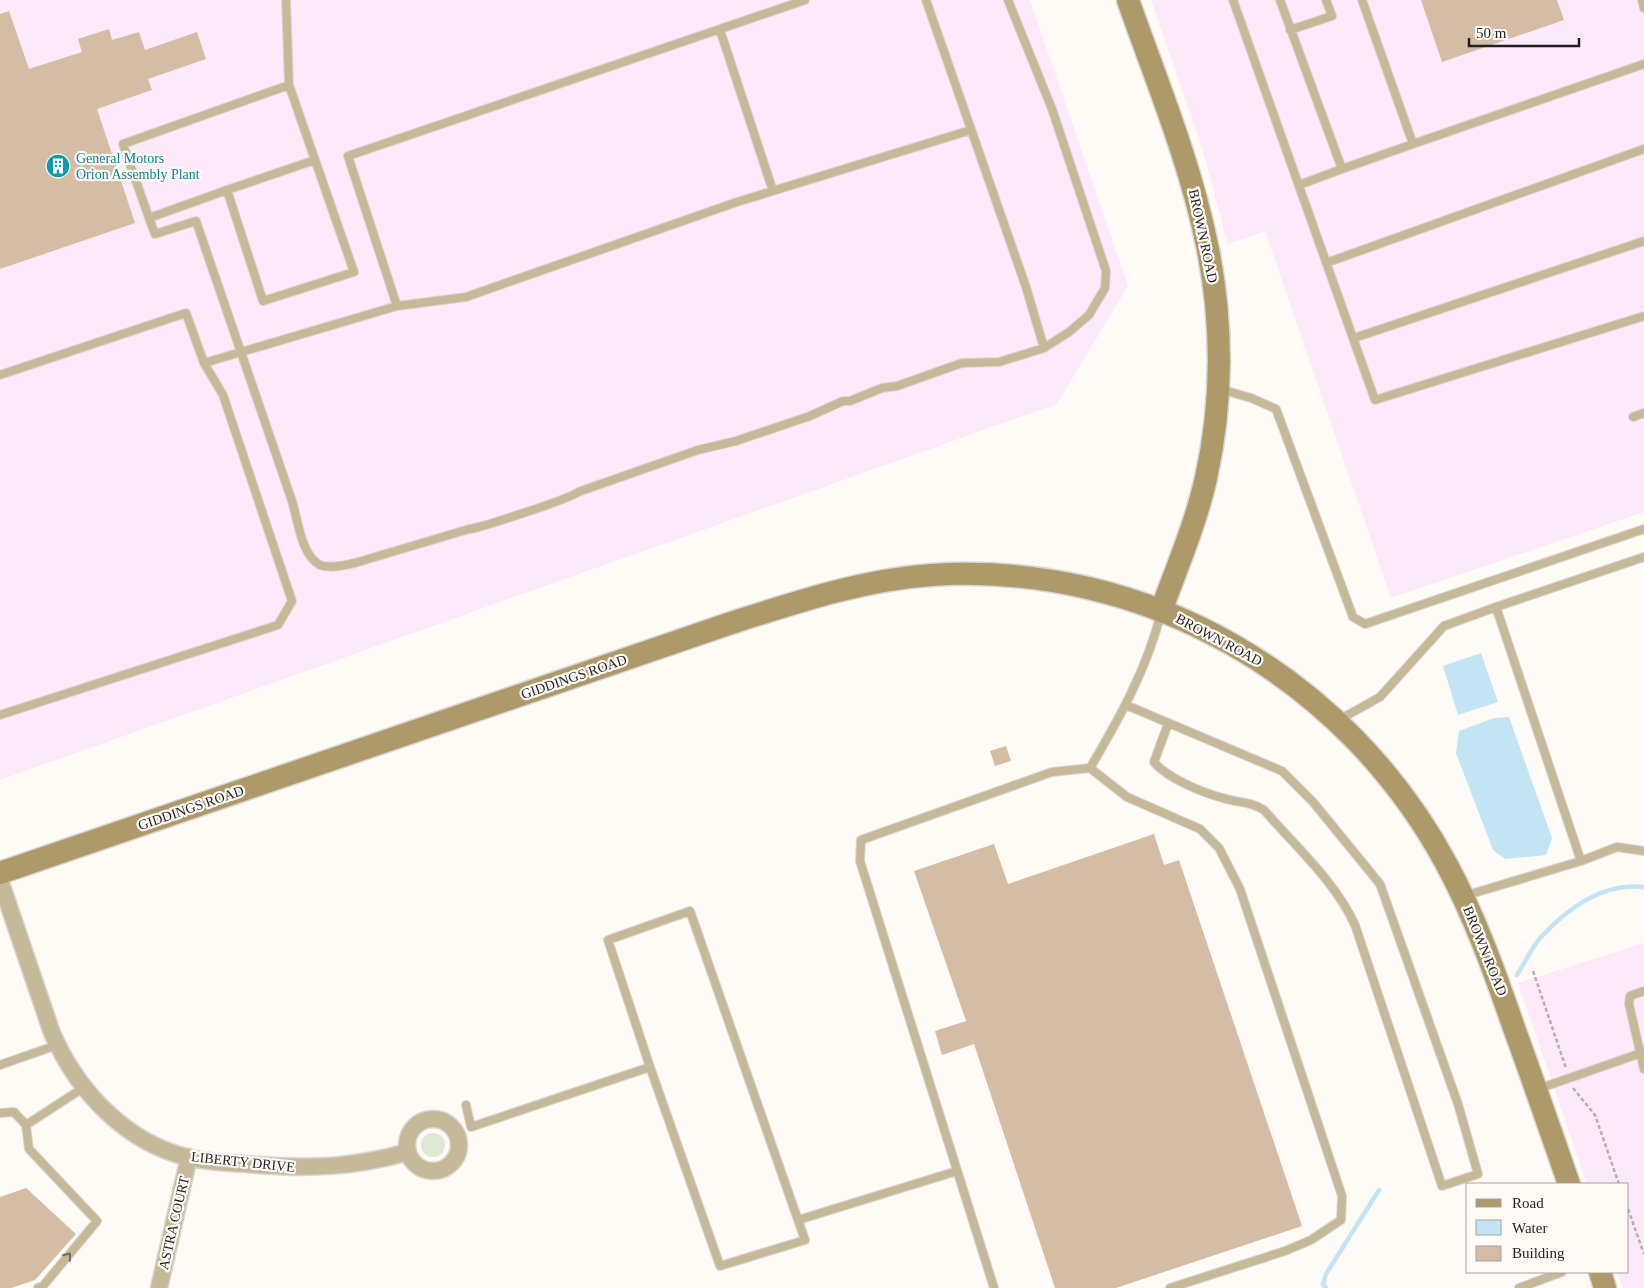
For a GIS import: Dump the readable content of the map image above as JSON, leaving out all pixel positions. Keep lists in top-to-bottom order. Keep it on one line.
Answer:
{"streets":{"main road":["BROWN ROAD","GIDDINGS ROAD"],"street":["LIBERTY DRIVE","ASTRA COURT"]},"crossings":[["BROWN ROAD","GIDDINGS ROAD"],["LIBERTY DRIVE","ASTRA COURT"]],"places":{"building":["General Motors Orion Assembly Plant"]},"legend":["Road","Water","Building"],"scale_bar":"50 m"}
